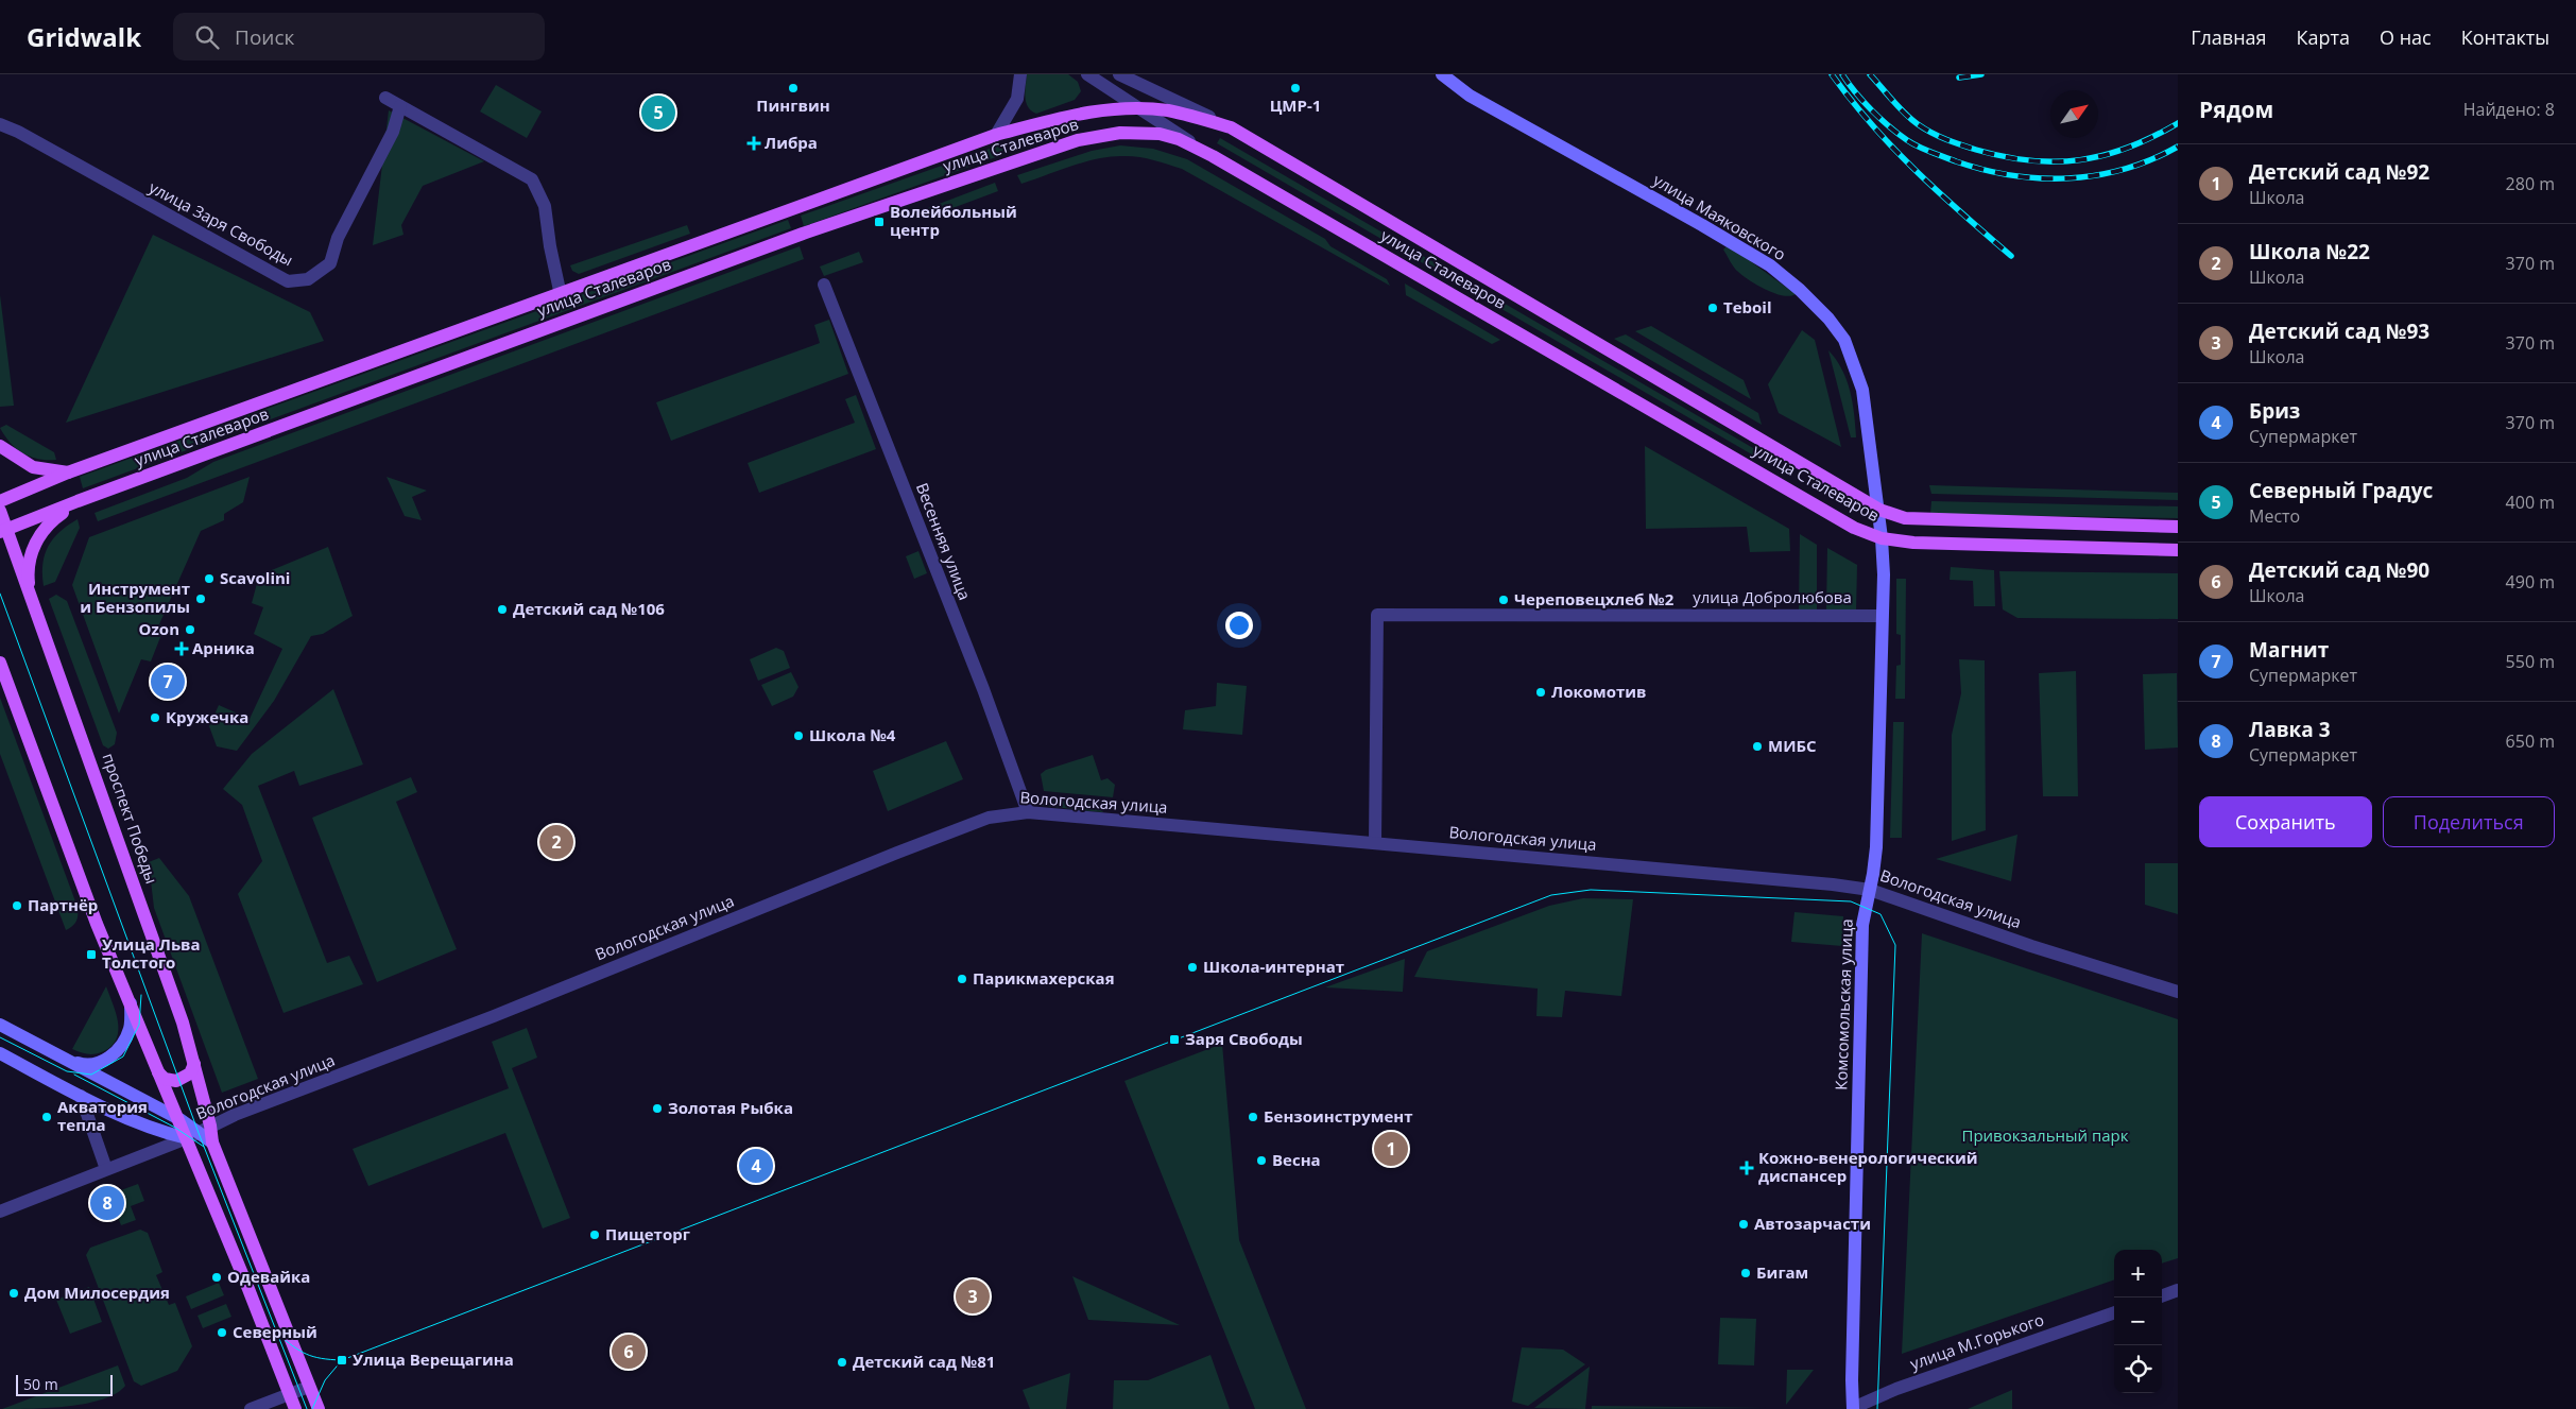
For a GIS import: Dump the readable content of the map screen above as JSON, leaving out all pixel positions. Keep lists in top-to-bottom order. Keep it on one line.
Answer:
{"streets":{"main road":["улица Сталеваров","проспект Победы"],"street":["улица Маяковского","улица Заря Свободы","Весенняя улица","улица Добролюбова","Вологодская улица","Комсомольская улица","улица М.Горького"]},"crossings":[["улица Сталеваров","улица Маяковского"],["улица Сталеваров","проспект Победы"],["улица Сталеваров","Комсомольская улица"],["улица Маяковского","Комсомольская улица"],["Весенняя улица","Вологодская улица"],["улица Добролюбова","Вологодская улица"],["улица Добролюбова","Комсомольская улица"],["Вологодская улица","проспект Победы"],["Вологодская улица","Комсомольская улица"],["Комсомольская улица","улица М.Горького"]],"parks":["Привокзальный парк"],"places":{"other":["Пингвин","ЦМР-1","Teboil","Scavolini","Инструмент и Бензопилы","Череповецхлеб №2","Детский сад №106","Ozon","Локомотив","Кружечка","Школа №4","МИБС","Партнёр","Школа-интернат","Парикмахерская","Золотая Рыбка","Акватория тепла","Бензоинструмент","Весна","Автозарчасти","Пищеторг","Бигам","Одевайка","Дом Милосердия","Северный","Детский сад №81"],"health":["Либра","Арника","Кожно-венерологический диспансер"],"transit":["Волейбольный центр","Улица Льва Толстого","Заря Свободы","Улица Верещагина"]},"scale_bar":"50 m","north":"top right","page":{"header":"Gridwalk","search":"Поиск","nav":["Главная","Карта","О нас","Контакты"],"heading":["Рядом","Найдено: 8"],"pins":["5","7","2","1","4","8","3","6"],"list":[{"mark":"1","name":"Детский сад №92","note":"Школа","value":"280 m"},{"mark":"2","name":"Школа №22","note":"Школа","value":"370 m"},{"mark":"3","name":"Детский сад №93","note":"Школа","value":"370 m"},{"mark":"4","name":"Бриз","note":"Супермаркет","value":"370 m"},{"mark":"5","name":"Северный Градус","note":"Место","value":"400 m"},{"mark":"6","name":"Детский сад №90","note":"Школа","value":"490 m"},{"mark":"7","name":"Магнит","note":"Супермаркет","value":"550 m"},{"mark":"8","name":"Лавка 3","note":"Супермаркет","value":"650 m"}],"buttons":["Сохранить","Поделиться"],"map_buttons":["+","−"],"scale":"50 m"}}
